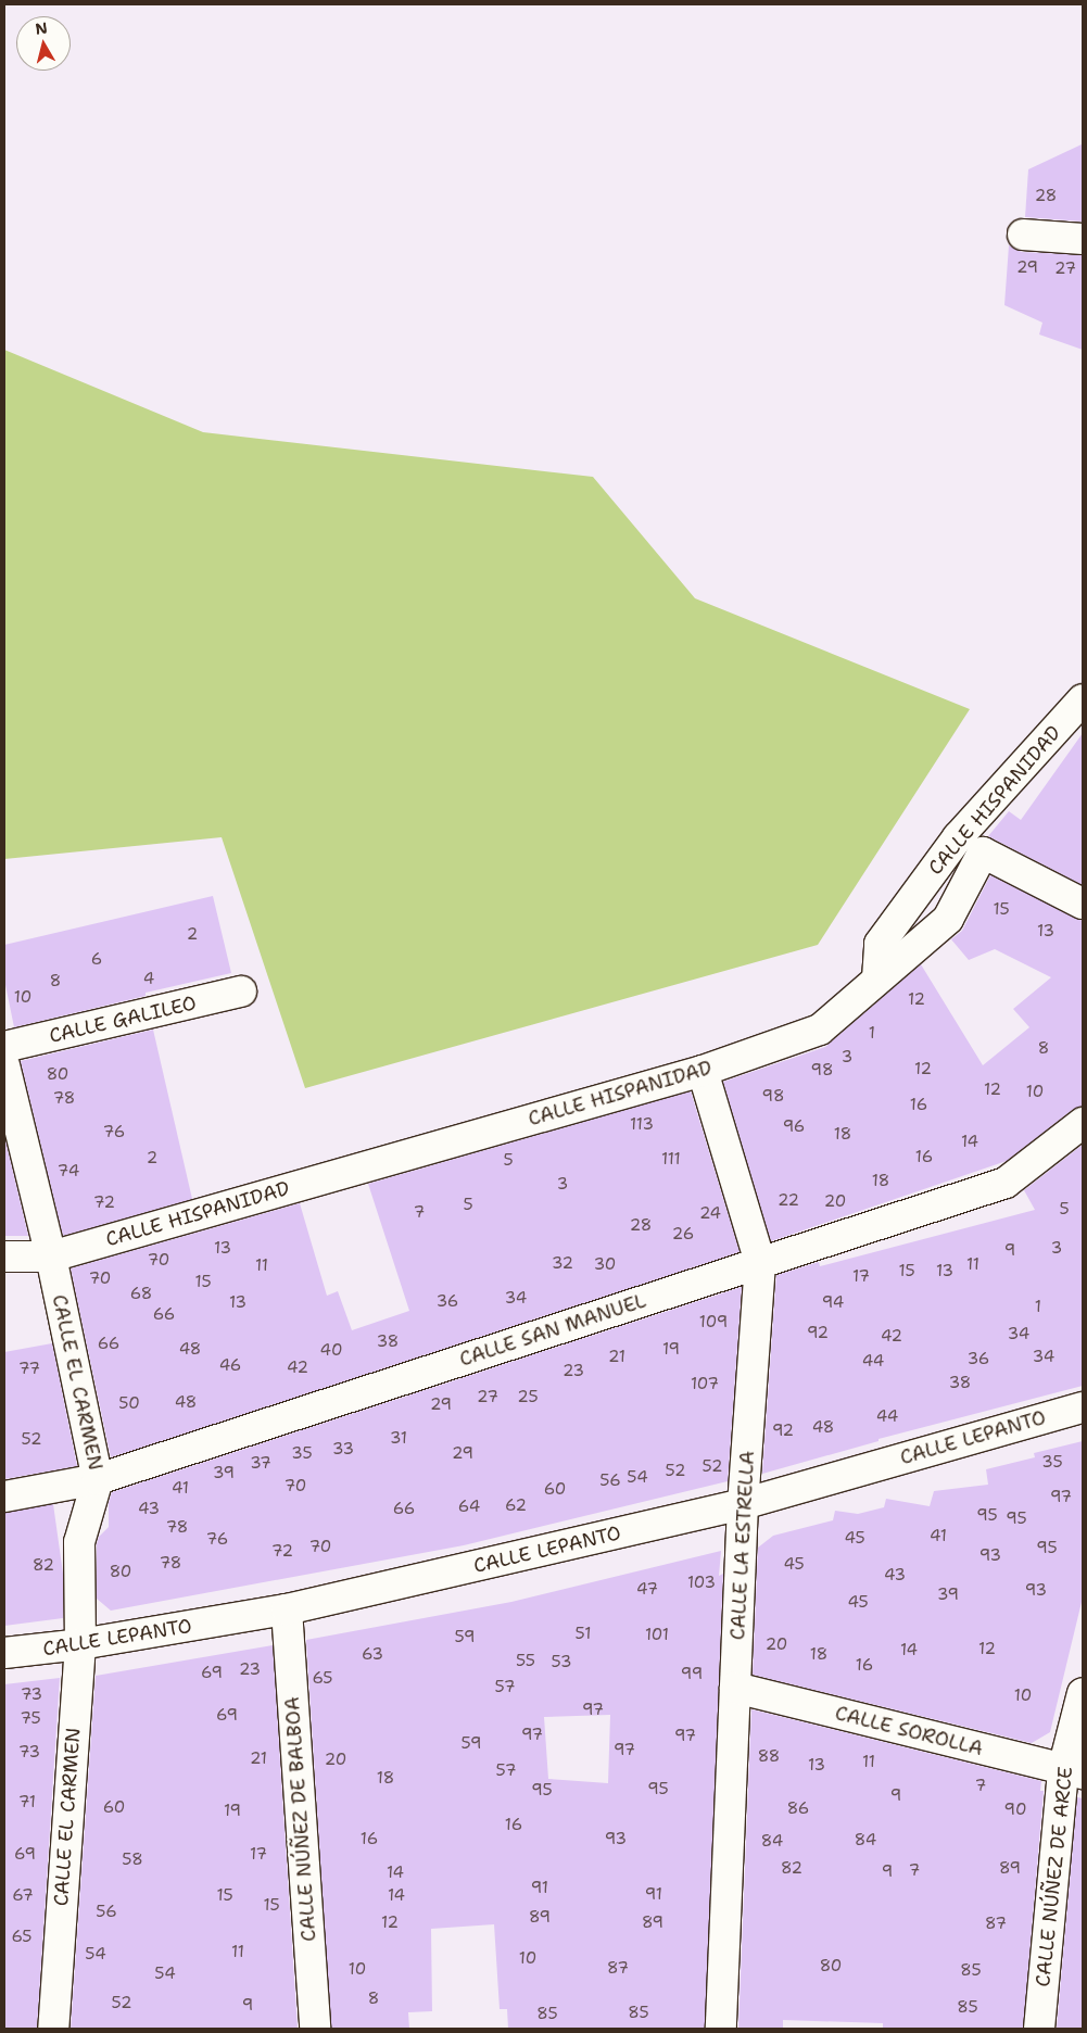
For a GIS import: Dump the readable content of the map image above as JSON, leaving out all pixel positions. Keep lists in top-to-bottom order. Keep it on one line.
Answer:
{"streets":{"street":["CALLE HISPANIDAD","CALLE GALILEO","CALLE SAN MANUEL","CALLE EL CARMEN","CALLE LEPANTO","CALLE LA ESTRELLA","CALLE SOROLLA","CALLE NÚÑEZ DE BALBOA","CALLE NÚÑEZ DE ARCE"]},"crossings":[["CALLE HISPANIDAD","CALLE EL CARMEN"],["CALLE HISPANIDAD","CALLE LA ESTRELLA"],["CALLE SAN MANUEL","CALLE EL CARMEN"],["CALLE SAN MANUEL","CALLE LA ESTRELLA"],["CALLE EL CARMEN","CALLE LEPANTO"],["CALLE LEPANTO","CALLE LA ESTRELLA"],["CALLE LEPANTO","CALLE NÚÑEZ DE BALBOA"],["CALLE LA ESTRELLA","CALLE SOROLLA"],["CALLE SOROLLA","CALLE NÚÑEZ DE ARCE"]],"house_numbers":["28","29","27","15","13","2","6","4","8","10","12","1","8","3","12","98","80","12","10","98","78","16","113","96","76","18","14","16","2","111","5","74","18","3","22","20","72","5","5","7","24","28","26","13","3","9","70","32","30","11","11","15","13","17","70","15","68","34","36","13","94","1","66","109","92","34","42","38","66","48","19","40","21","34","36","44","46","42","77","23","38","107","27","25","48","50","29","44","48","92","31","52","33","35","29","35","37","52","52","39","54","56","70","41","60","97","62","64","43","66","95","95","78","41","45","76","70","95","72","93","78","45","82","80","43","103","47","93","39","45","51","101","59","20","12","14","63","18","55","53","16","23","69","99","65","57","73","10","97","69","75","97","97","59","97","73","88","21","20","11","13","57","18","7","95","95","9","71","60","86","90","19","16","16","93","84","84","69","17","58","82","89","7","9","14","91","91","67","15","14","15","56","89","12","89","87","65","11","54","10","80","87","10","85","54","8","52","9","85","85","85"],"north":"top"}
